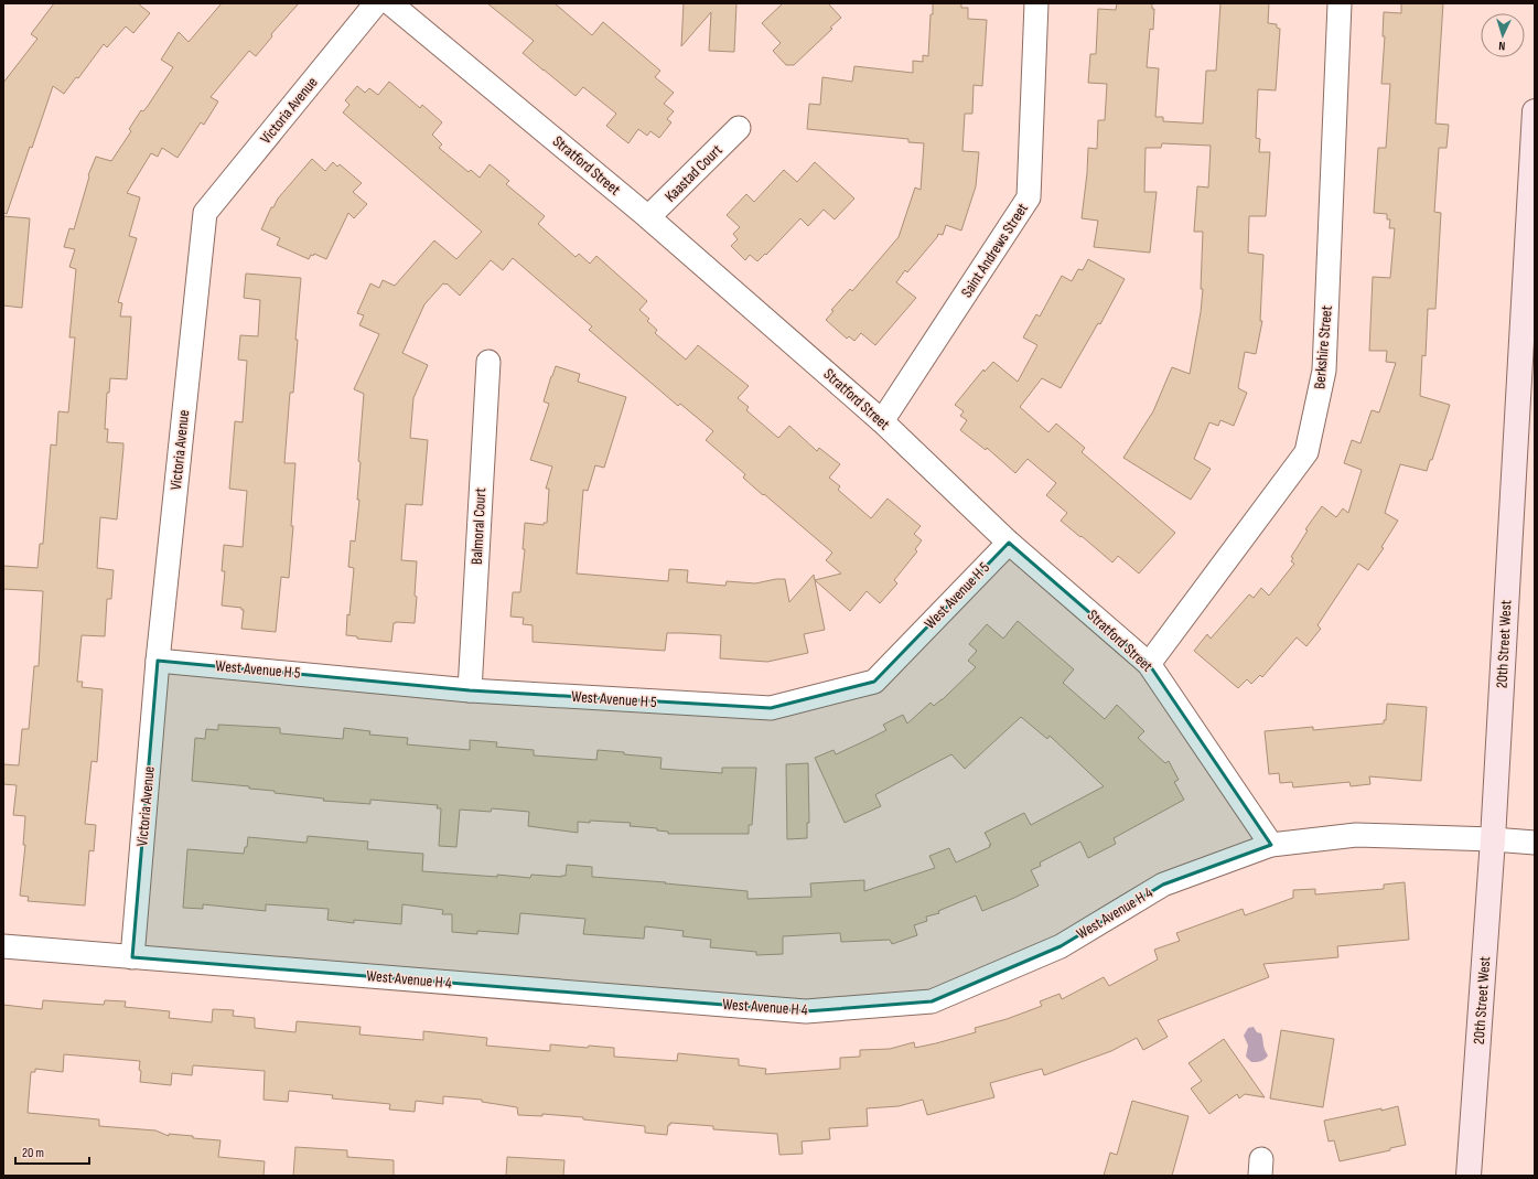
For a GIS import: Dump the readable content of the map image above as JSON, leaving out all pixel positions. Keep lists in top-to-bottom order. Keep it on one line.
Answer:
{"streets":{"main road":["20th Street West"],"street":["Victoria Avenue","Stratford Street","Kaastad Court","Saint Andrews Street","Berkshire Street","Balmoral Court","West Avenue H 5","West Avenue H 4"]},"crossings":[["Victoria Avenue","West Avenue H 5"],["Victoria Avenue","West Avenue H 4"],["Stratford Street","Kaastad Court"],["Stratford Street","Saint Andrews Street"],["Stratford Street","Berkshire Street"],["Stratford Street","West Avenue H 5"],["Stratford Street","West Avenue H 4"],["Balmoral Court","West Avenue H 5"],["20th Street West","West Avenue H 4"]],"scale_bar":"20 m","north":"bottom"}
